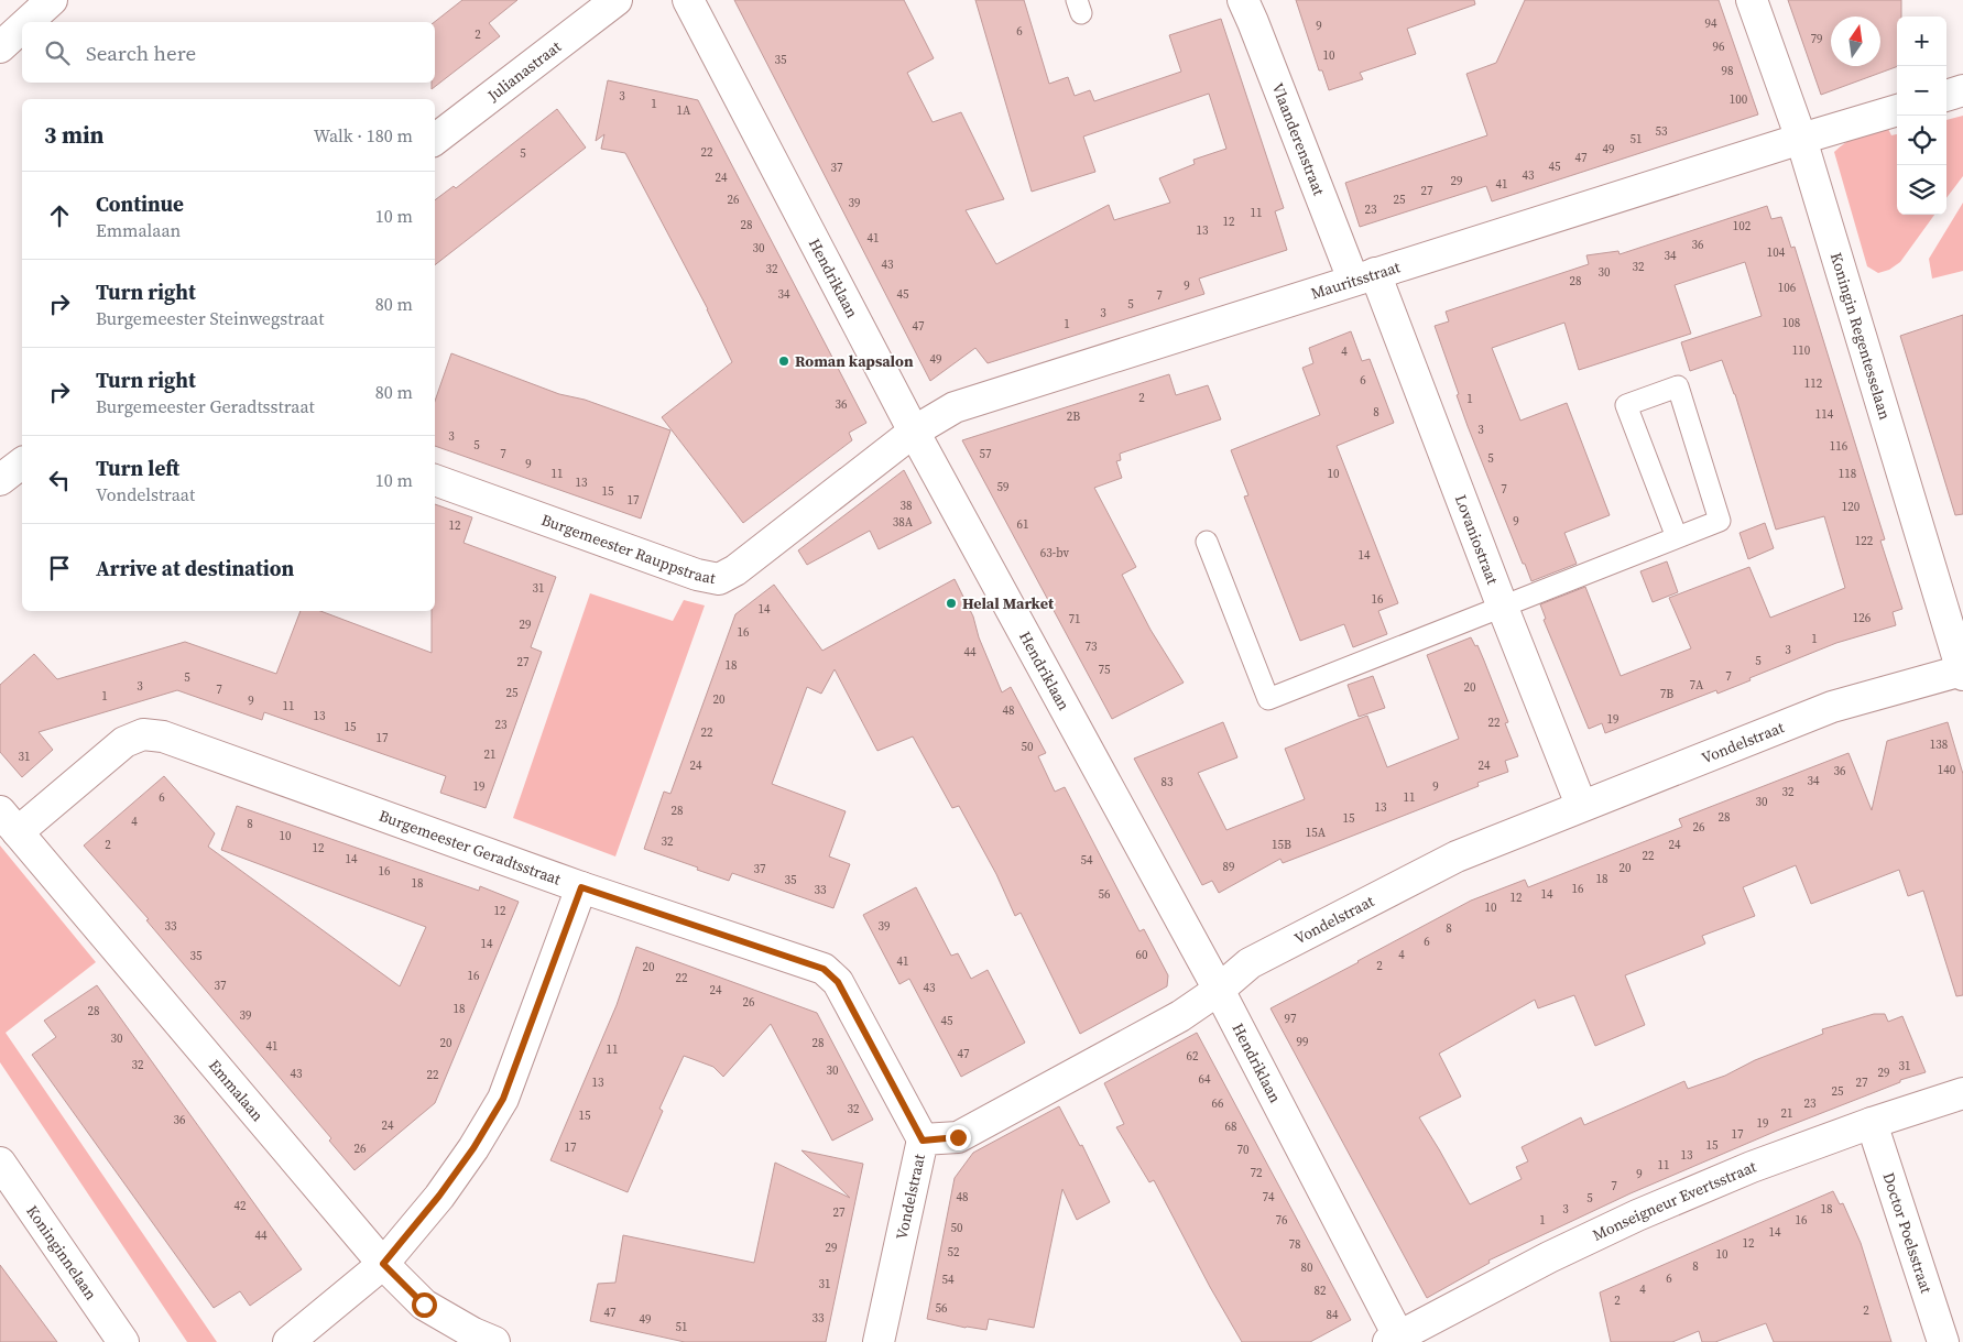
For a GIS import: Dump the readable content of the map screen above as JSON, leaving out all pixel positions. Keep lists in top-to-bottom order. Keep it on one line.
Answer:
{"streets":{"street":["Julianastraat","Vlaanderenstraat","Hendriklaan","Mauritsstraat","Koningin Regentesselaan","Lovaniostraat","Burgemeester Rauppstraat","Vondelstraat","Burgemeester Geradtsstraat","Emmalaan","Monseigneur Evertsstraat","Doctor Poelsstraat","Koninginnelaan"]},"crossings":[["Vlaanderenstraat","Mauritsstraat"],["Vlaanderenstraat","Lovaniostraat"],["Hendriklaan","Mauritsstraat"],["Hendriklaan","Burgemeester Rauppstraat"],["Hendriklaan","Vondelstraat"],["Hendriklaan","Monseigneur Evertsstraat"],["Mauritsstraat","Koningin Regentesselaan"],["Mauritsstraat","Lovaniostraat"],["Mauritsstraat","Burgemeester Rauppstraat"],["Koningin Regentesselaan","Vondelstraat"],["Lovaniostraat","Vondelstraat"],["Vondelstraat","Burgemeester Geradtsstraat"],["Burgemeester Geradtsstraat","Emmalaan"],["Monseigneur Evertsstraat","Doctor Poelsstraat"]],"places":["Roman kapsalon","Helal Market"],"house_numbers":["94","9","6","2","79","96","10","35","98","3","100","1","1A","53","51","49","22","5","47","45","37","43","24","29","41","27","26","25","39","23","11","12","28","102","13","41","36","30","104","34","43","32","32","30","28","9","106","34","45","7","5","3","108","1","47","110","4","49","6","112","2","1","36","8","114","2B","3","3","5","116","7","57","5","9","11","10","118","13","59","7","15","17","38","120","9","38A","61","12","122","63-bv","14","31","16","14","126","71","29","16","1","73","3","44","5","27","18","75","7","5","7A","3","20","7","25","7B","1","20","9","11","48","13","19","22","23","15","22","17","138","50","21","31","24","24","140","36","34","83","19","9","32","6","11","30","13","28","28","15","4","8","26","15A","10","32","2","15B","24","12","22","14","54","89","20","37","16","18","35","18","16","33","56","14","12","10","12","33","39","8","6","14","60","4","35","41","2","20","16","22","37","43","24","26","18","28","39","97","45","30","99","20","28","41","11","47","62","32","31","30","29","43","22","64","13","27","25","66","23","32","21","15","36","19","24","68","17","15","17","26","70","13","11","72","9","7","48","74","5","42","3","18","27","76","1","16","50","14","44","12","78","29","52","10","8","80","6","54","31","4","82","2","56","2","47","84","33","49","51"],"north":"top","page":{"map_buttons":["+","−"],"search":"Search here","heading":["3 min","Walk · 180 m"],"list":[["Continue","Emmalaan","10 m"],["Turn right","Burgemeester Steinwegstraat","80 m"],["Turn right","Burgemeester Geradtsstraat","80 m"],["Turn left","Vondelstraat","10 m"],"Arrive at destination"]}}
